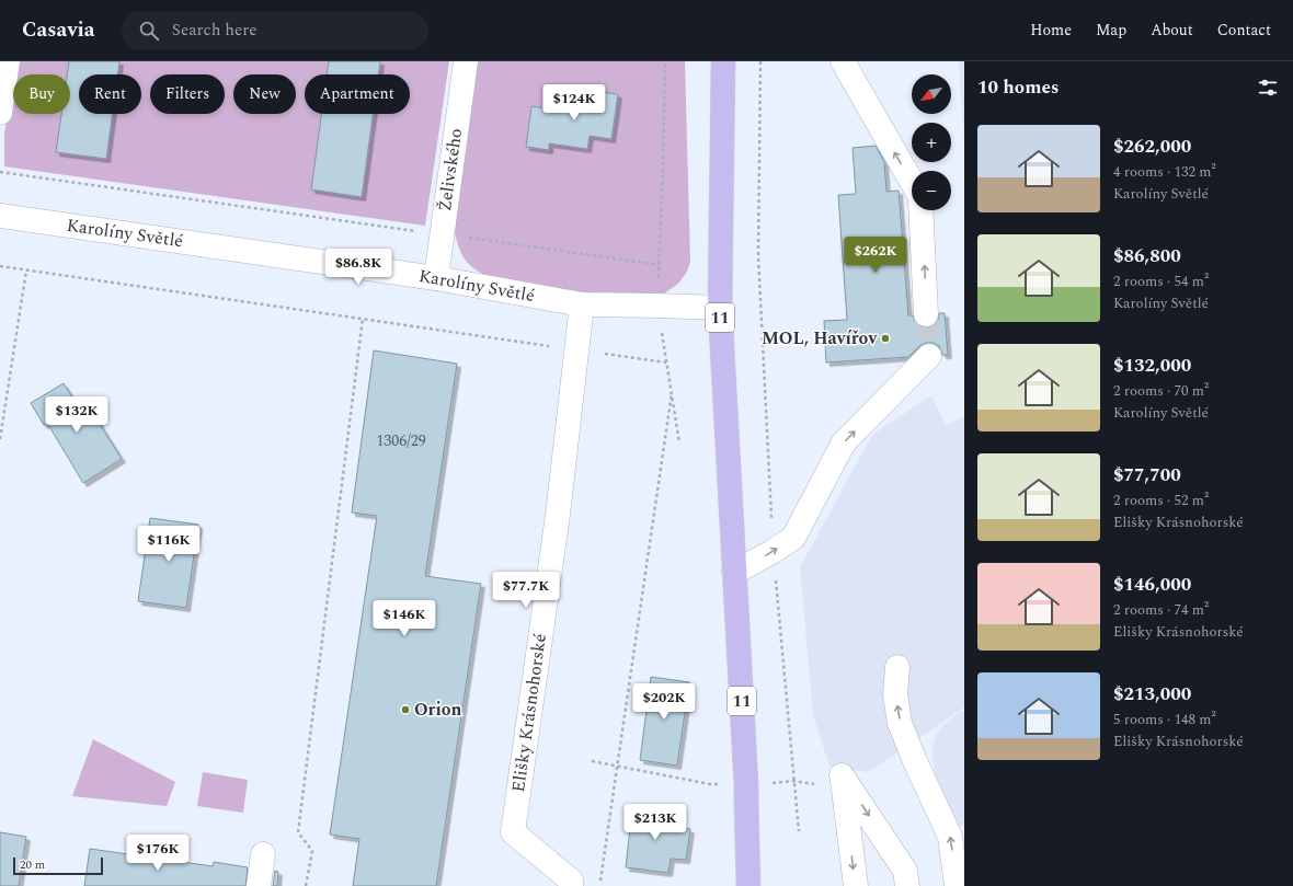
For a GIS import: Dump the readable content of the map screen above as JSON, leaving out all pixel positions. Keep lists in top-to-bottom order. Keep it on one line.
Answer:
{"streets":{"main road":["11"],"street":["Želivského","Karolíny Světlé","Elišky Krásnohorské"]},"crossings":[["Želivského","Karolíny Světlé"],["Karolíny Světlé","11"],["Karolíny Světlé","Elišky Krásnohorské"]],"places":["MOL, Havířov","Orion"],"house_numbers":["1306/29"],"scale_bar":"20 m","north":"bottom left","page":{"header":"Casavia","search":"Search here","nav":["Home","Map","About","Contact"],"heading":"10 homes","map_buttons":["+","−"],"chip":["Buy","Rent","Filters","New","Apartment"],"price":["$124K","$262K","$86.8K","$132K","$116K","$77.7K","$146K","$202K","$213K","$176K"],"list":[{"name":"$262,000","note":"4 rooms · 132 m² · Karolíny Světlé"},{"name":"$86,800","note":"2 rooms · 54 m² · Karolíny Světlé"},{"name":"$132,000","note":"2 rooms · 70 m² · Karolíny Světlé"},{"name":"$77,700","note":"2 rooms · 52 m² · Elišky Krásnohorské"},{"name":"$146,000","note":"2 rooms · 74 m² · Elišky Krásnohorské"},{"name":"$213,000","note":"5 rooms · 148 m² · Elišky Krásnohorské"}],"scale":"20 m"}}
